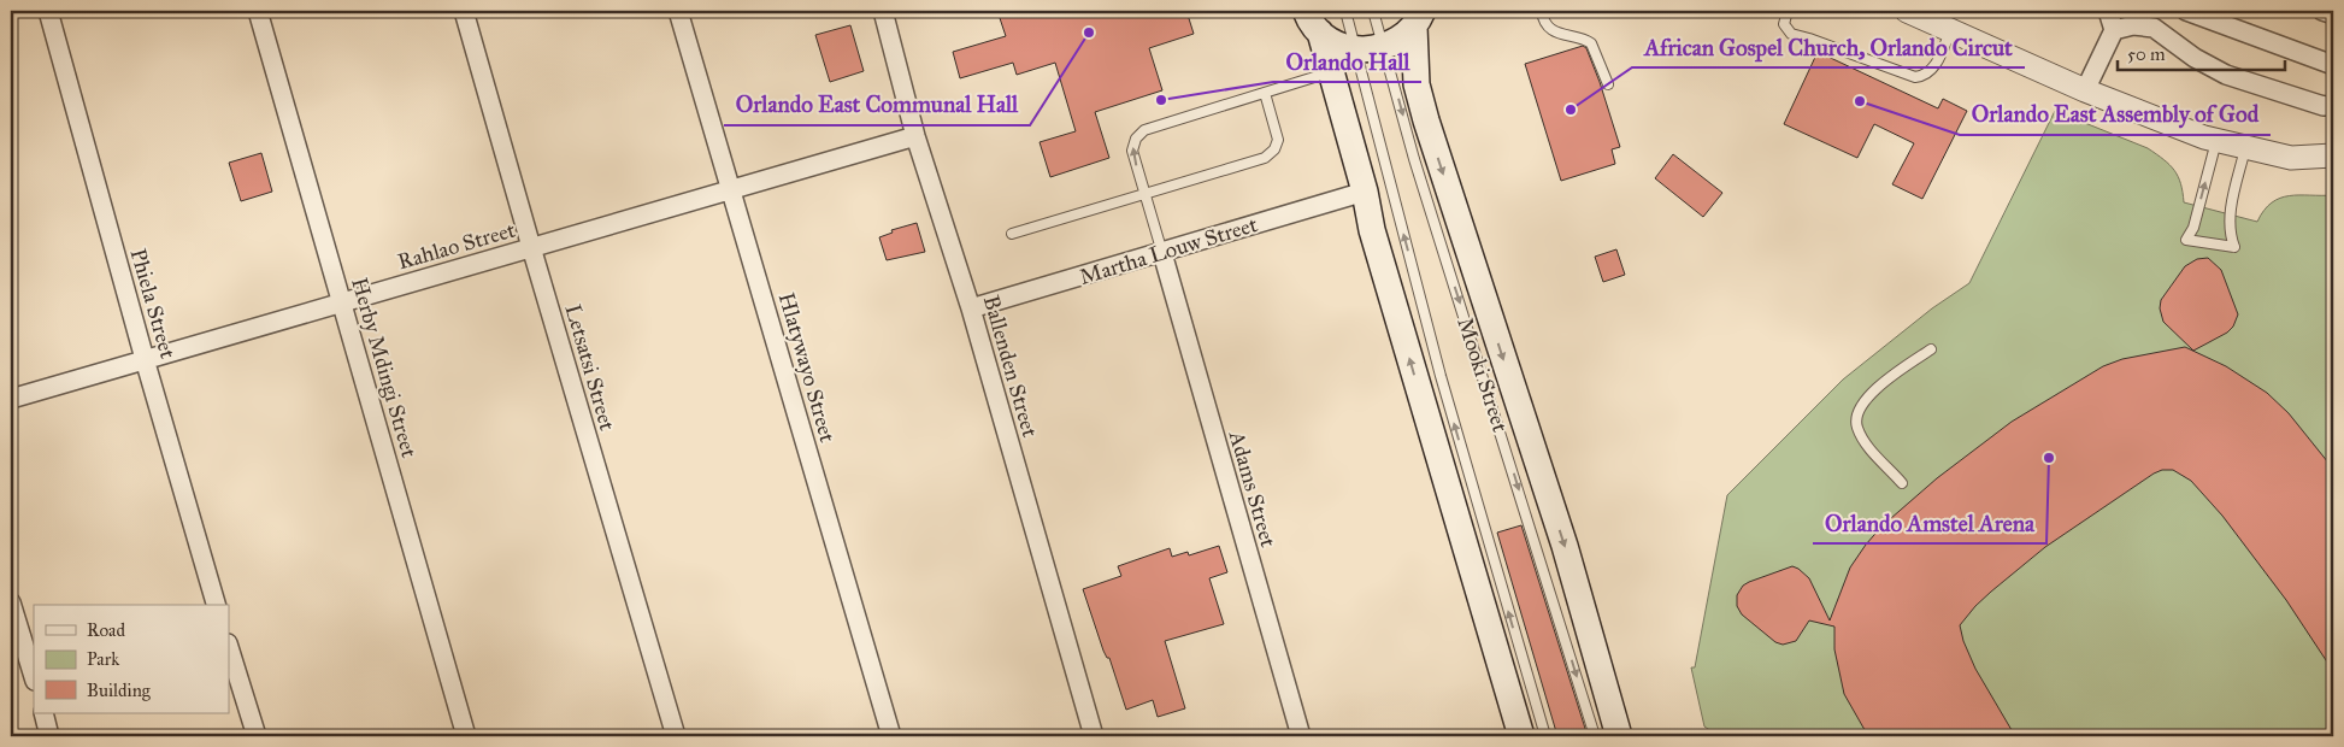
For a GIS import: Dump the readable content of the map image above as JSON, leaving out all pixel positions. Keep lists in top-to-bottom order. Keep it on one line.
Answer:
{"streets":{"main road":["Mooki Street"],"street":["Rahlao Street","Martha Louw Street","Phiela Street","Ballenden Street","Herby Mdingi Street","Letsatsi Street","Hlatywayo Street","Adams Street"]},"crossings":[["Rahlao Street","Phiela Street"],["Rahlao Street","Ballenden Street"],["Rahlao Street","Herby Mdingi Street"],["Rahlao Street","Letsatsi Street"],["Rahlao Street","Hlatywayo Street"],["Martha Louw Street","Ballenden Street"],["Martha Louw Street","Adams Street"]],"places":["Orlando East Communal Hall","Orlando Hall","Orlando East Assembly of God","African Gospel Church, Orlando Circut","Orlando Amstel Arena"],"legend":["Road","Park","Building"],"scale_bar":"50 m"}
